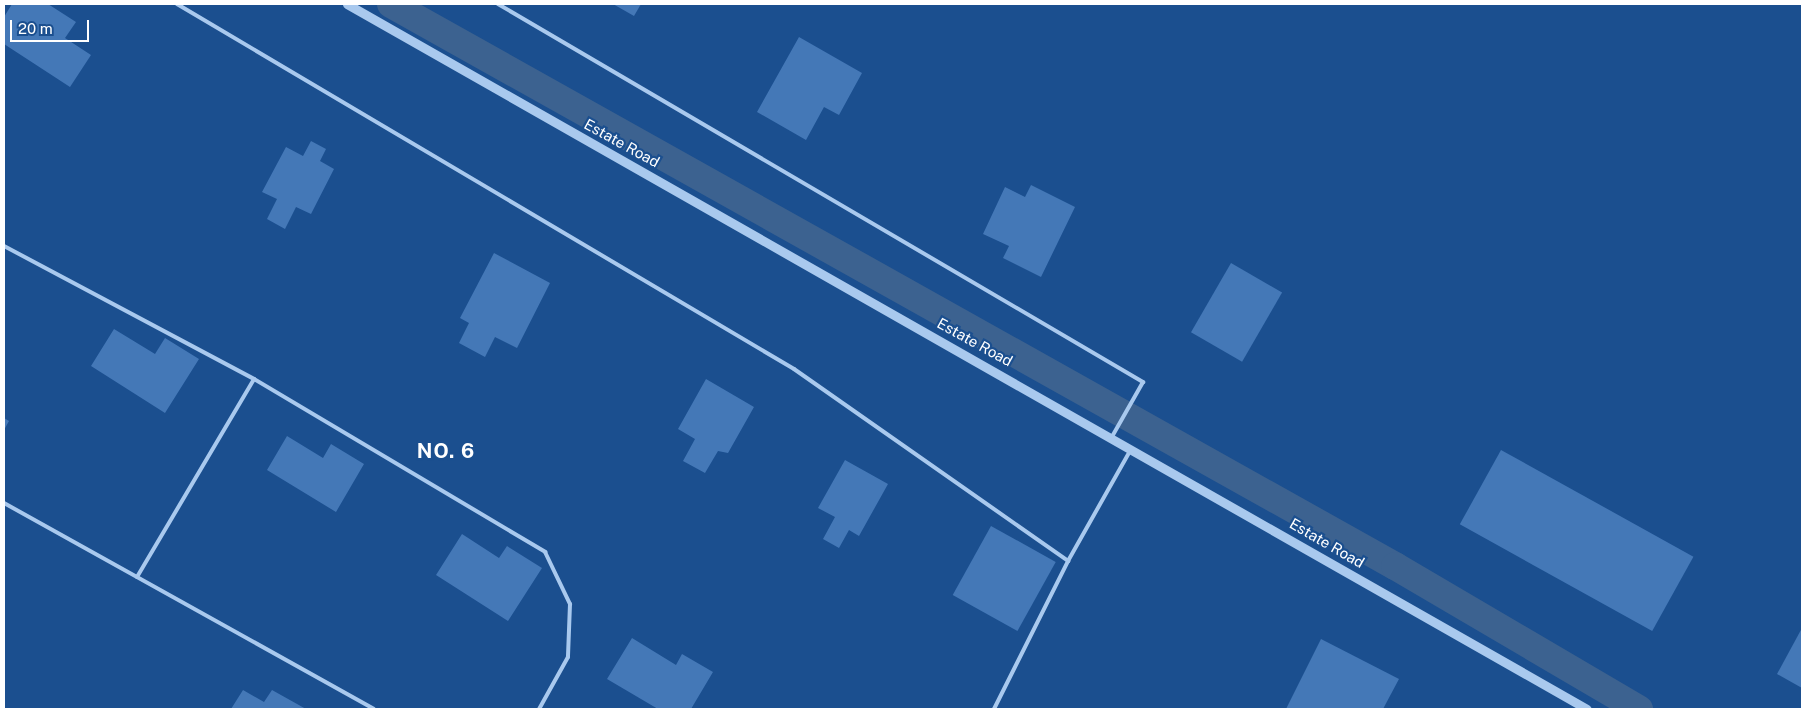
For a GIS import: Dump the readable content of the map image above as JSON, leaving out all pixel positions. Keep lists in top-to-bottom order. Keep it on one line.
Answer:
{"streets":{"street":["Estate Road"]},"districts":["NO. 6"],"scale_bar":"20 m"}
